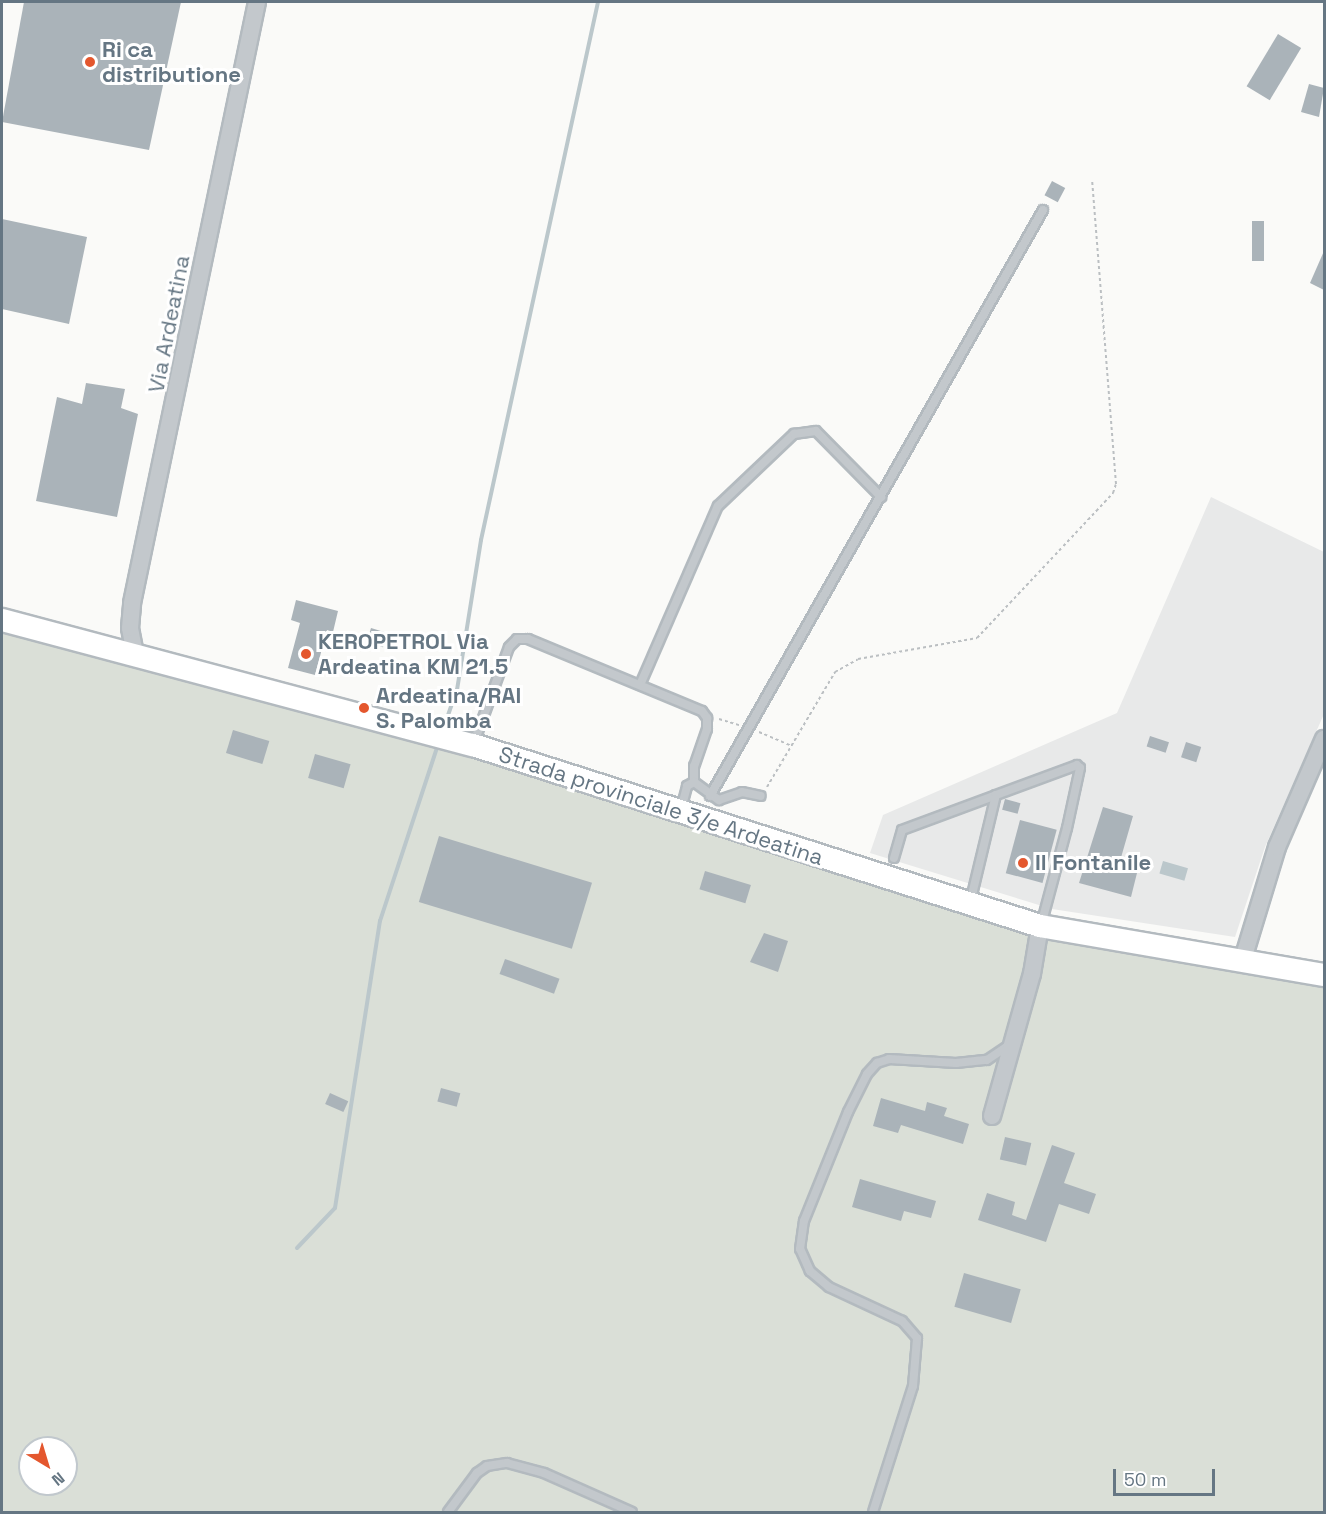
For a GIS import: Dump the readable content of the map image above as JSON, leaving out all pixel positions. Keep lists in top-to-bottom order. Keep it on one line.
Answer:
{"streets":{"main road":["Strada provinciale 3/e Ardeatina"],"street":["Via Ardeatina"]},"crossings":[["Via Ardeatina","Strada provinciale 3/e Ardeatina"]],"places":["Ri ca distributione","KEROPETROL Via Ardeatina KM 21.5","Ardeatina/RAI S. Palomba","Il Fontanile"],"scale_bar":"50 m","north":"bottom right"}
